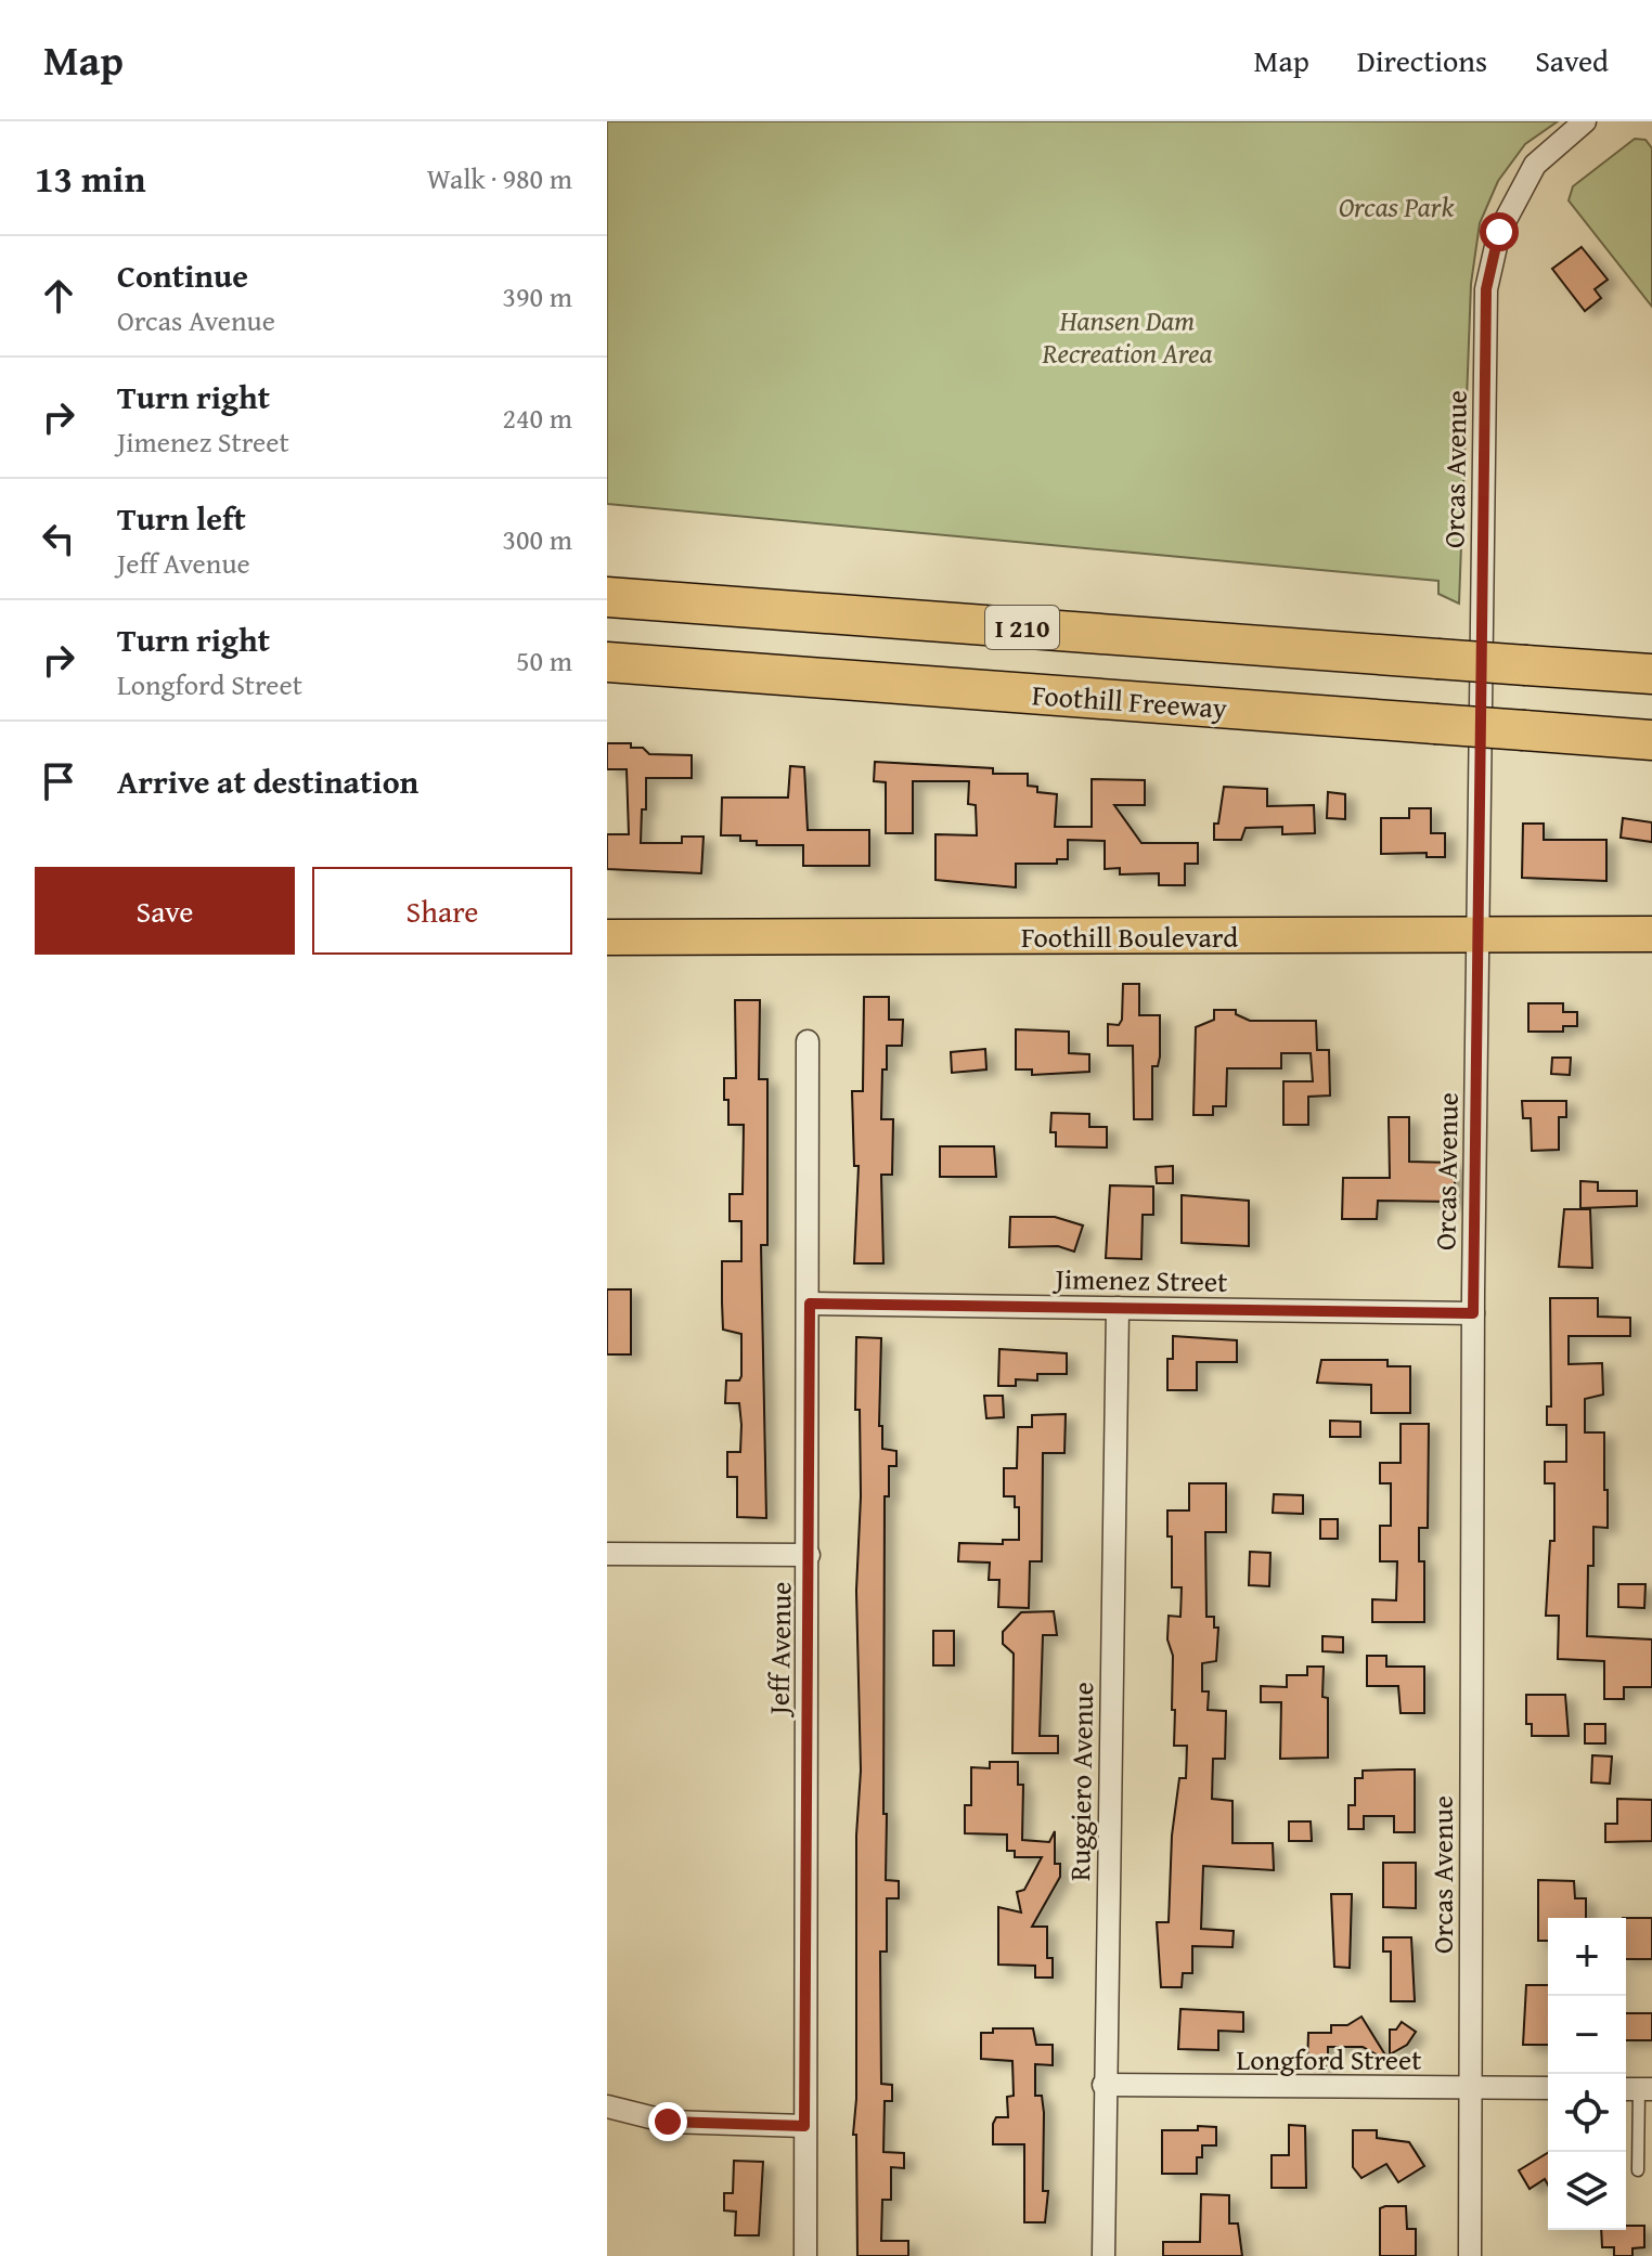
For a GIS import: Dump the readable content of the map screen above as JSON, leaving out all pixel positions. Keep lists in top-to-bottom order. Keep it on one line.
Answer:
{"streets":{"highway":["I 210","Foothill Freeway"],"main road":["Foothill Boulevard"],"street":["Orcas Avenue","Jimenez Street","Jeff Avenue","Ruggiero Avenue","Longford Street"]},"crossings":[["Orcas Avenue","Foothill Boulevard"],["Orcas Avenue","Jimenez Street"],["Orcas Avenue","Longford Street"],["Jimenez Street","Jeff Avenue"],["Jimenez Street","Ruggiero Avenue"],["Ruggiero Avenue","Longford Street"]],"parks":["Orcas Park","Hansen Dam Recreation Area"],"page":{"header":"Map","nav":["Map","Directions","Saved"],"heading":["13 min","Walk · 980 m"],"list":[["Continue","Orcas Avenue","390 m"],["Turn right","Jimenez Street","240 m"],["Turn left","Jeff Avenue","300 m"],["Turn right","Longford Street","50 m"],"Arrive at destination"],"buttons":["Save","Share"],"map_buttons":["+","−"]}}
